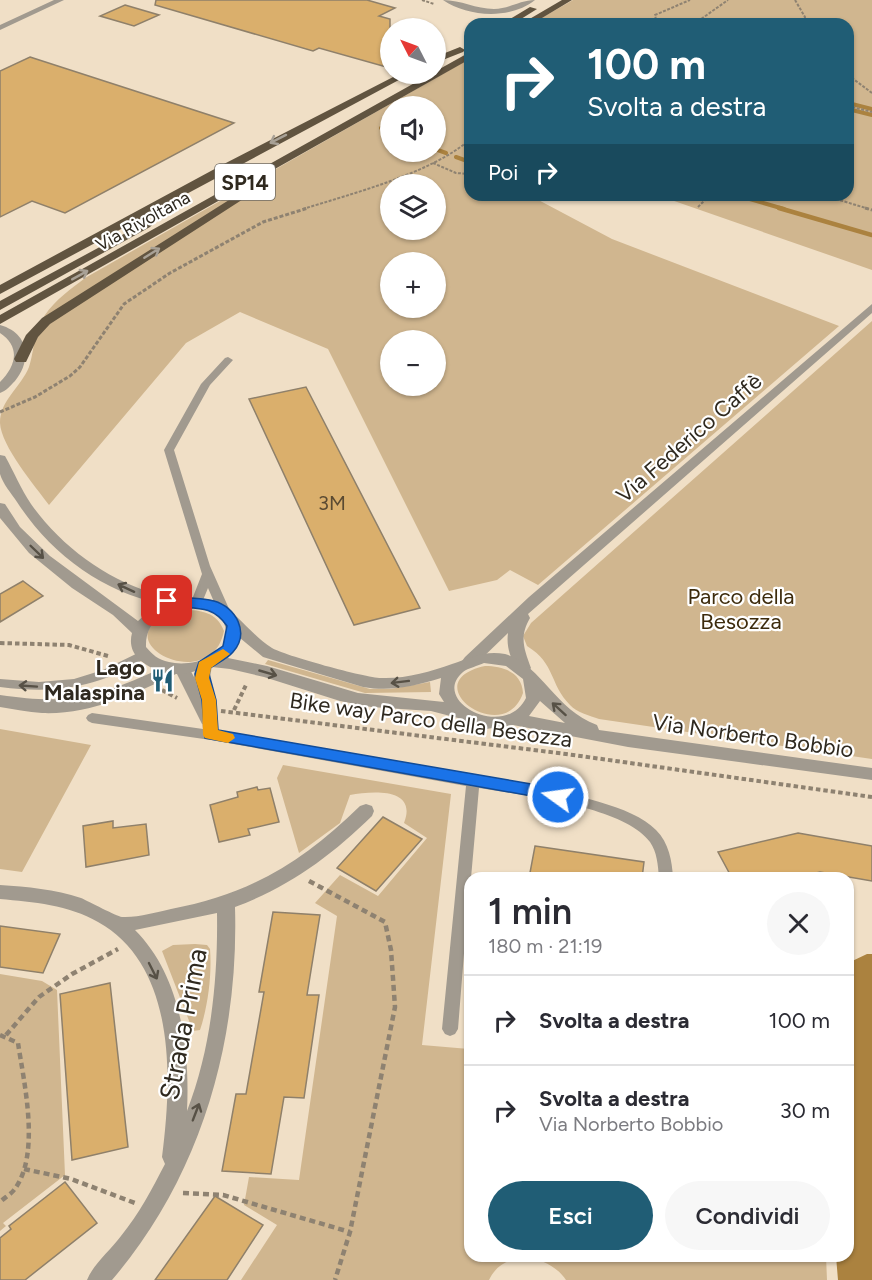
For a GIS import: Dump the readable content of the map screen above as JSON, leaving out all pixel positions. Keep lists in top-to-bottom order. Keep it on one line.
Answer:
{"streets":{"highway":["SP14","Via Rivoltana"],"street":["Via Federico Caffè","Via Norberto Bobbio","Strada Prima"],"path":["Bike way Parco della Besozza"]},"crossings":[["Via Federico Caffè","Via Norberto Bobbio"],["Bike way Parco della Besozza","Via Norberto Bobbio"]],"parks":["Parco della Besozza"],"places":{"restaurant":["Lago Malaspina"]},"house_numbers":["3M"],"north":"top left","page":{"map_buttons":["+","−"],"turn":["100 m","Svolta a destra"],"then":"Poi","heading":["1 min","180 m · 21:19"],"list":[{"name":"Svolta a destra","value":"100 m"},{"name":"Svolta a destra","note":"Via Norberto Bobbio","value":"30 m"}],"buttons":["Esci","Condividi"]}}
